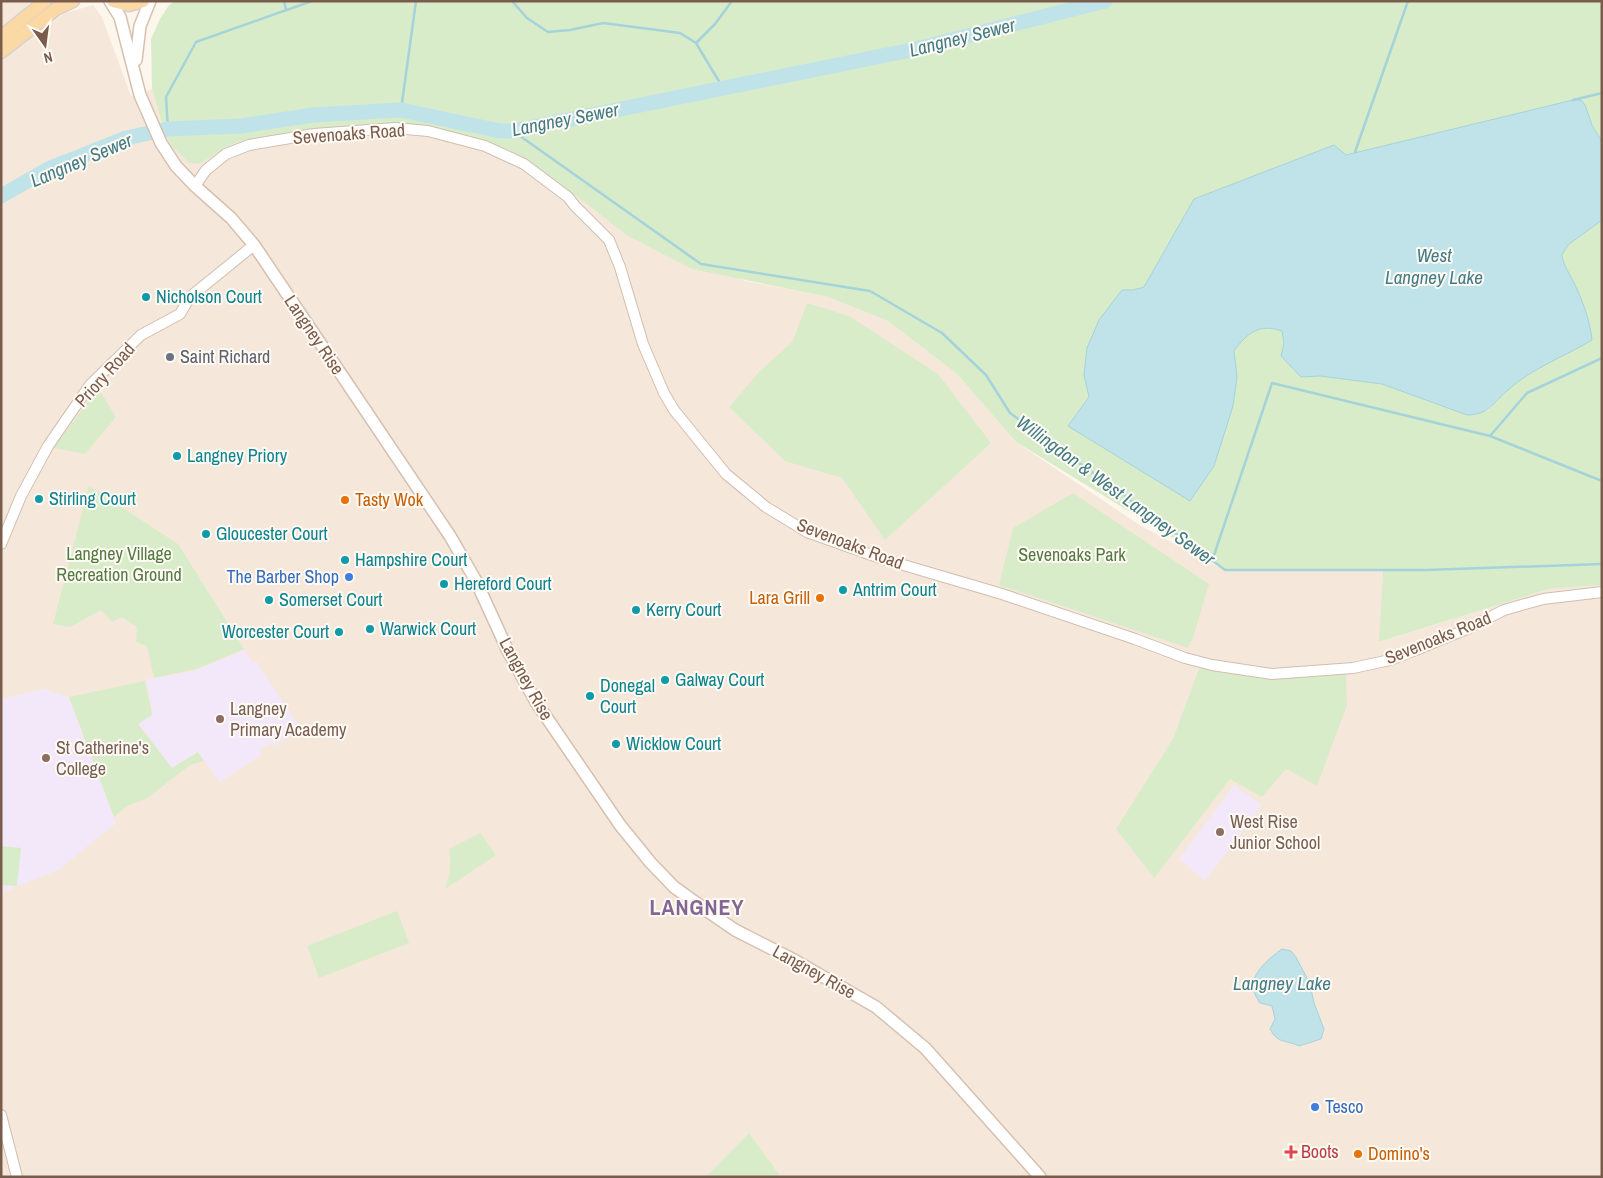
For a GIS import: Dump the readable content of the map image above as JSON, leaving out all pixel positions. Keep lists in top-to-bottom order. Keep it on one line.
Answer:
{"streets":{"main road":["Langney Rise"],"street":["Sevenoaks Road","Priory Road"]},"crossings":[["Sevenoaks Road","Langney Rise"],["Langney Rise","Priory Road"]],"districts":["LANGNEY"],"water":["Langney Sewer","West Langney Lake","Willingdon & West Langney Sewer","Langney Lake"],"parks":["Langney Village Recreation Ground","Sevenoaks Park"],"places":{"other":["Nicholson Court","Saint Richard","Langney Priory","Stirling Court","Tasty Wok","Gloucester Court","Hampshire Court","The Barber Shop","Hereford Court","Antrim Court","Lara Grill","Somerset Court","Kerry Court","Warwick Court","Worcester Court","Galway Court","Donegal Court","Langney Primary Academy","Wicklow Court","St Catherine's College","West Rise Junior School","Tesco","Domino's"],"health":["Boots"]},"north":"bottom"}
